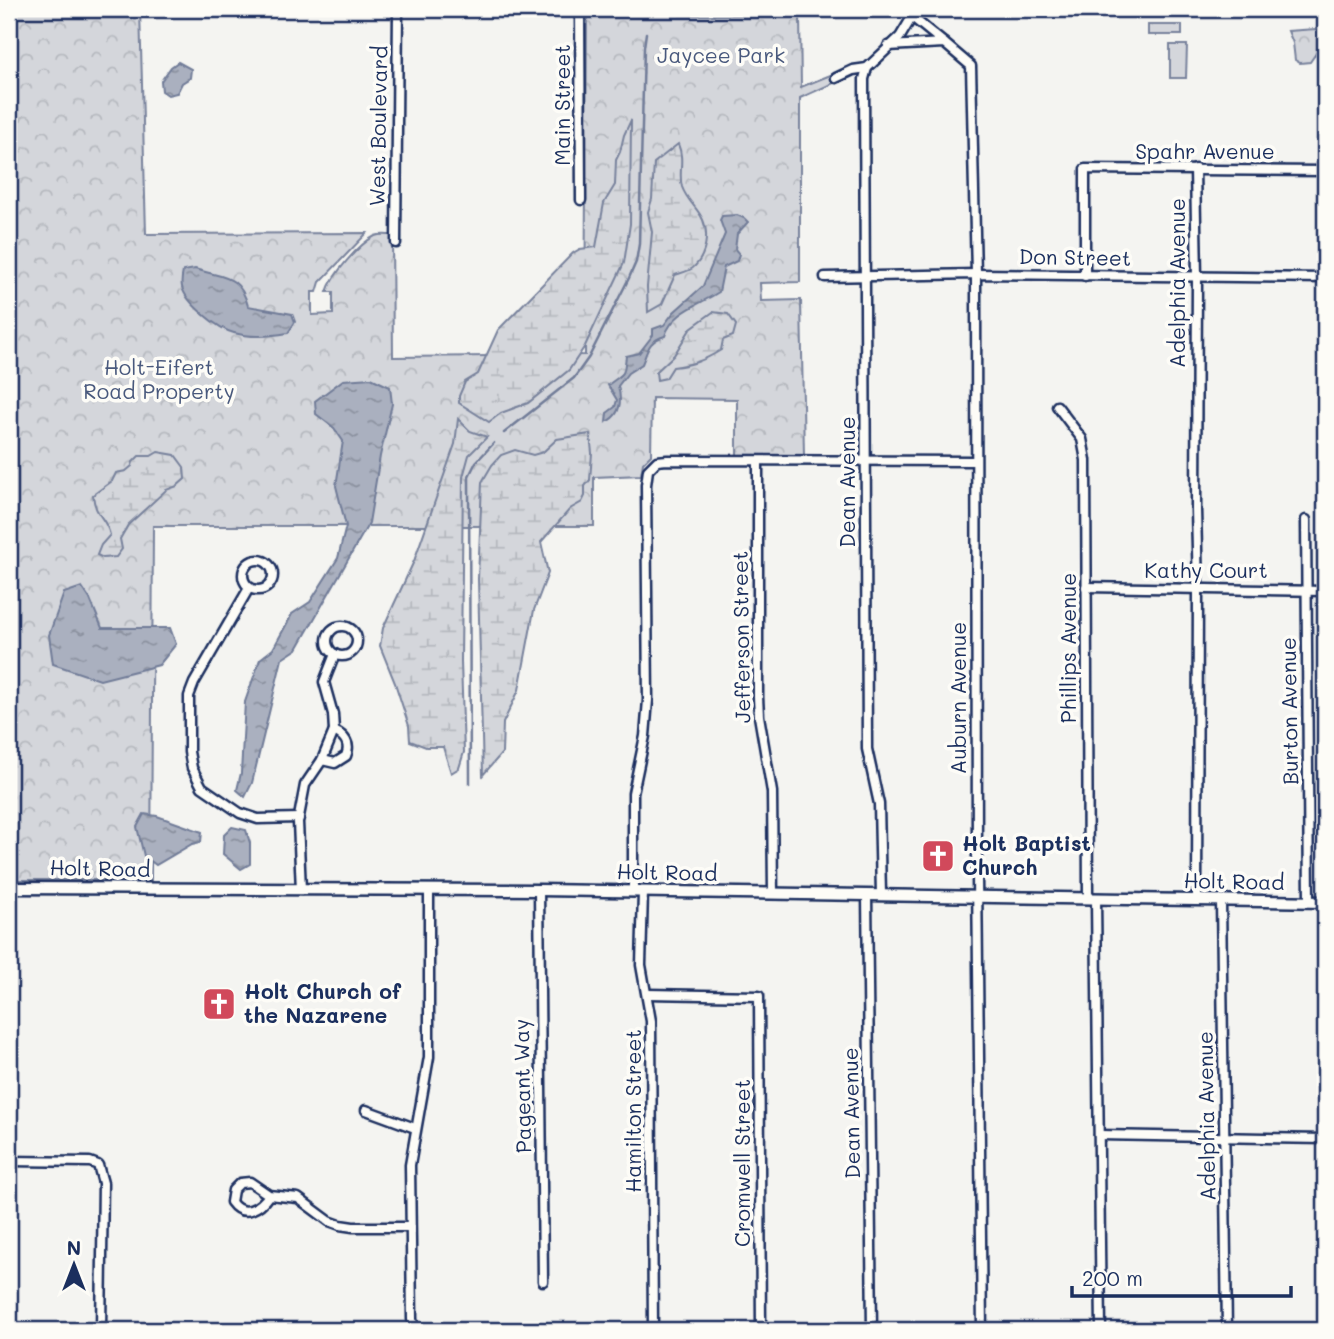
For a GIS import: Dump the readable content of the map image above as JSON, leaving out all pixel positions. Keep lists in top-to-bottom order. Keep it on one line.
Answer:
{"streets":{"main road":["Holt Road"],"street":["Main Street","West Boulevard","Spahr Avenue","Don Street","Adelphia Avenue","Dean Avenue","Kathy Court","Jefferson Street","Phillips Avenue","Auburn Avenue","Burton Avenue","Pageant Way","Hamilton Street","Cromwell Street"]},"crossings":[["Spahr Avenue","Don Street"],["Spahr Avenue","Adelphia Avenue"],["Don Street","Adelphia Avenue"],["Don Street","Dean Avenue"],["Don Street","Auburn Avenue"],["Adelphia Avenue","Kathy Court"],["Adelphia Avenue","Holt Road"],["Dean Avenue","Holt Road"],["Kathy Court","Phillips Avenue"],["Kathy Court","Burton Avenue"],["Jefferson Street","Holt Road"],["Jefferson Street","Hamilton Street"],["Phillips Avenue","Holt Road"],["Auburn Avenue","Holt Road"],["Burton Avenue","Holt Road"],["Holt Road","Pageant Way"],["Holt Road","Hamilton Street"],["Hamilton Street","Cromwell Street"]],"parks":["Jaycee Park","Holt-Eifert Road Property"],"places":{"church":["Holt Baptist Church","Holt Church of the Nazarene"]},"scale_bar":"200 m","north":"top"}
